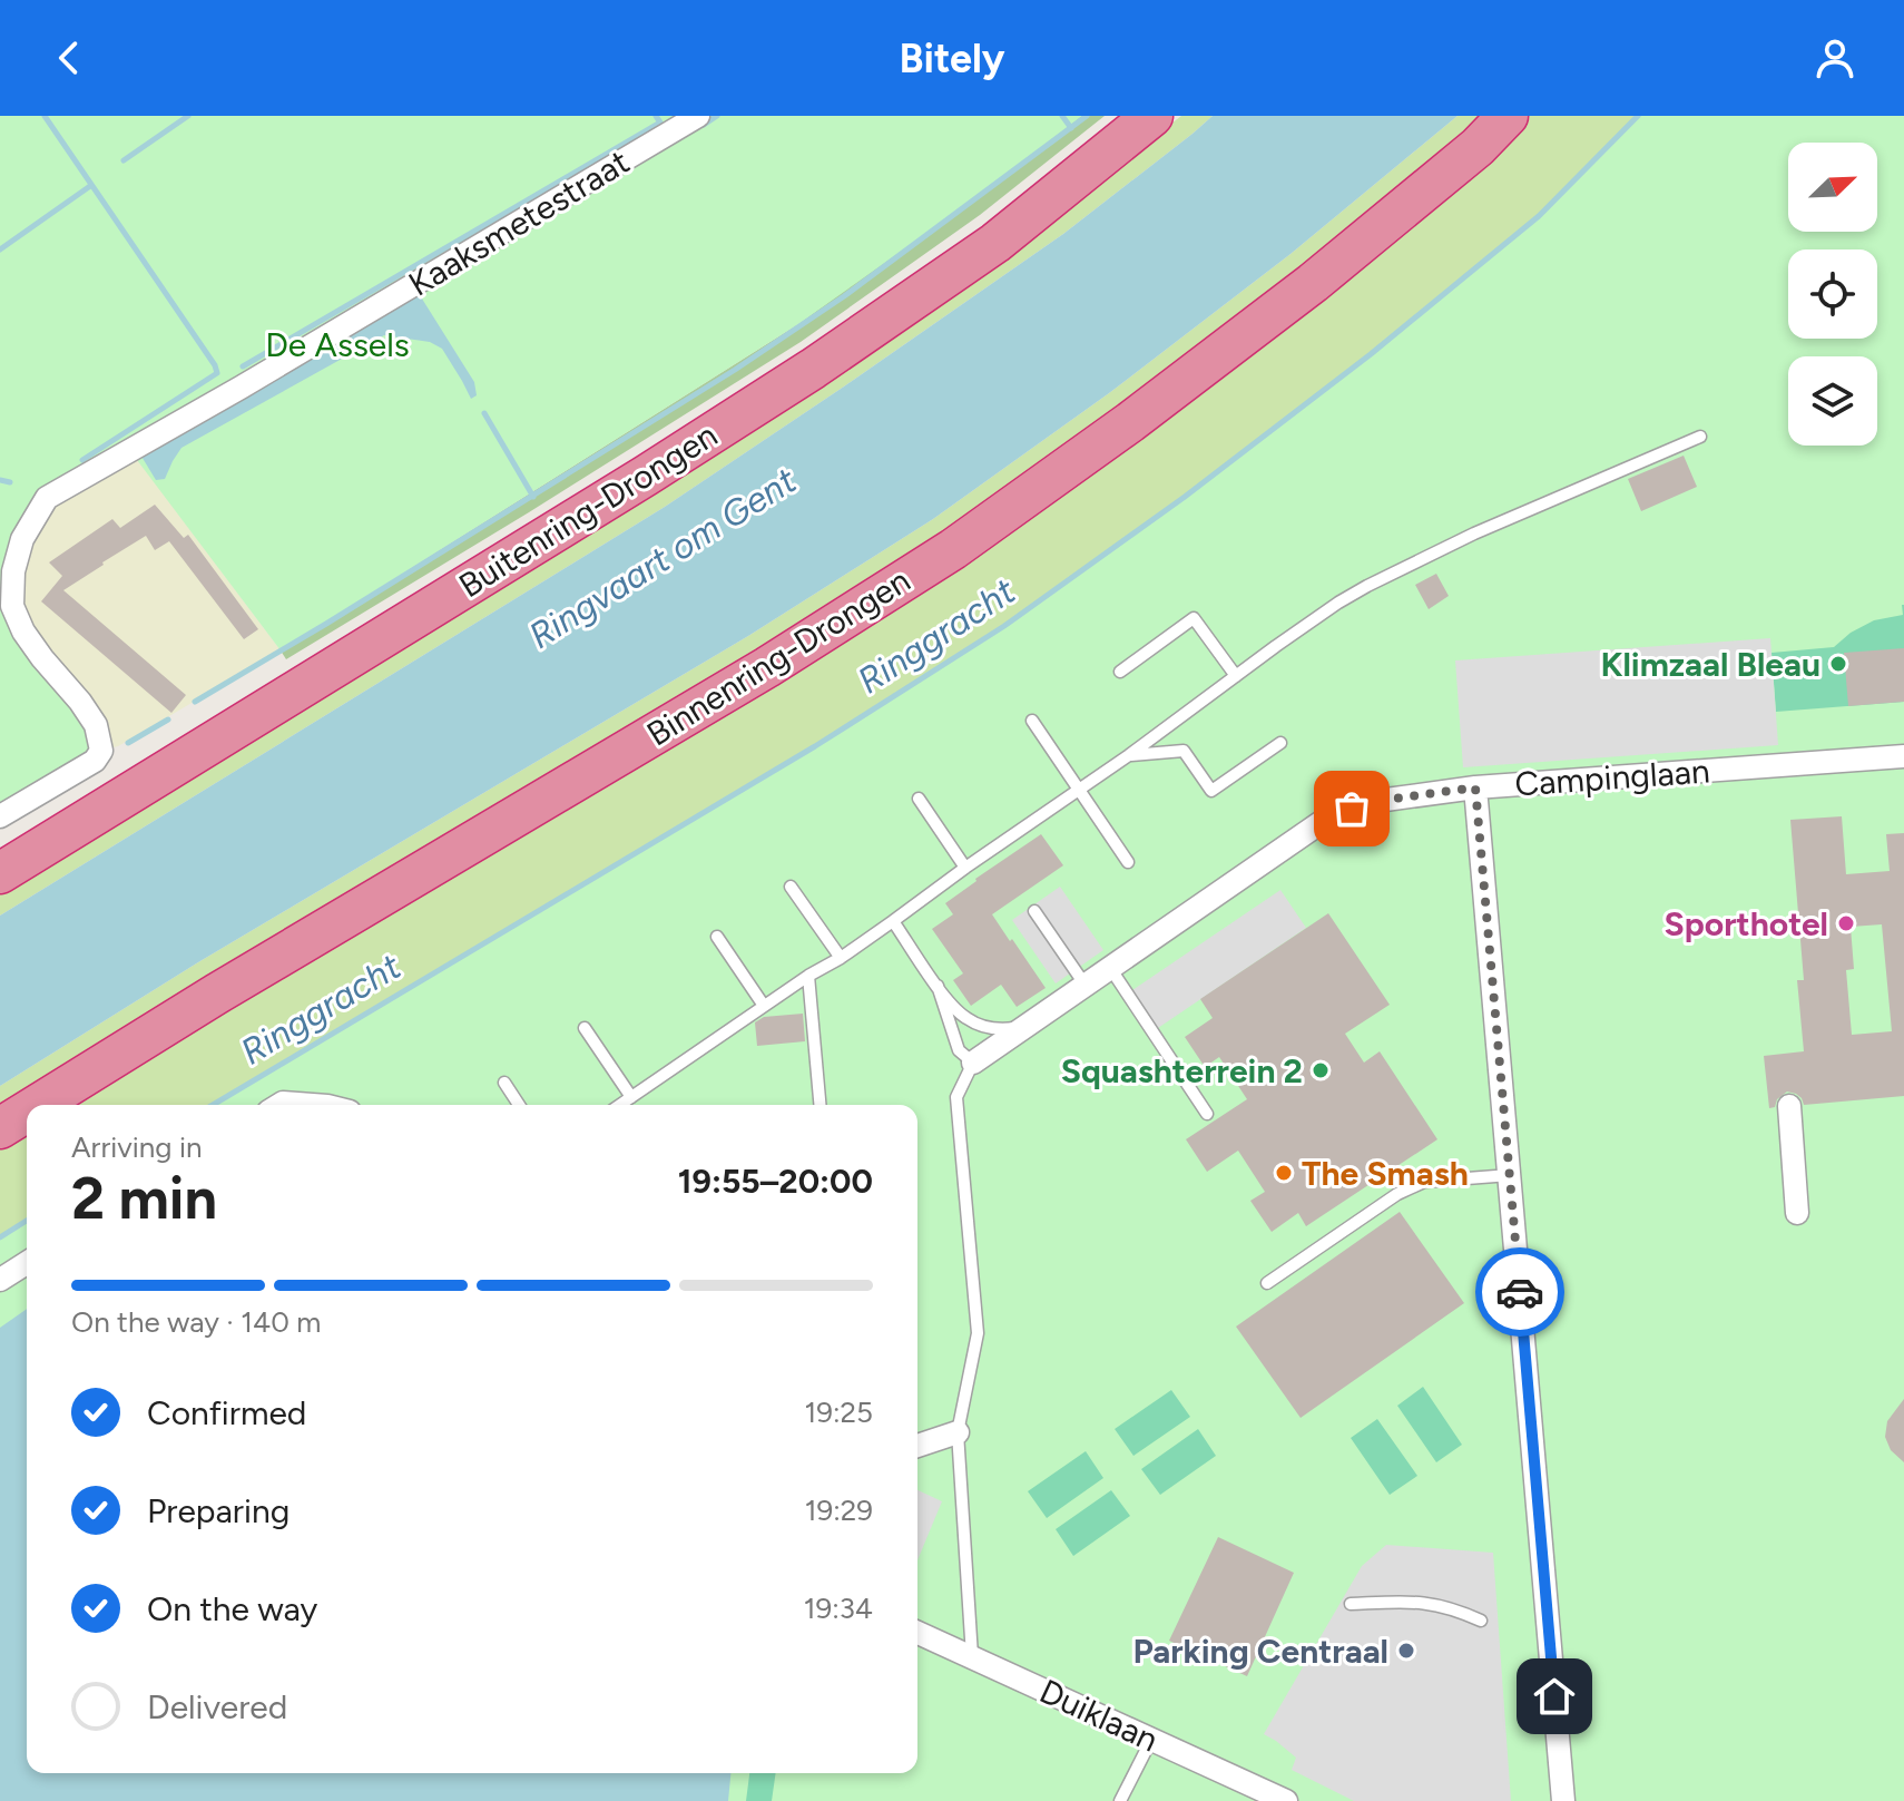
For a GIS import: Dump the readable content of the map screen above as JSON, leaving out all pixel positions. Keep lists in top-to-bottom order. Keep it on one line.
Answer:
{"streets":{"highway":["Buitenring-Drongen","Binnenring-Drongen"],"street":["Kaaksmetestraat","Campinglaan","Duiklaan"]},"water":["Ringvaart om Gent","Ringgracht"],"parks":["De Assels"],"places":["Klimzaal Bleau","Sporthotel","Squashterrein 2","The Smash","Parking Centraal"],"north":"top right","page":{"header":"Bitely","heading":["2 min","Arriving in","19:55–20:00"],"bar":"On the way · 140 m","list":[["Confirmed","19:25"],["Preparing","19:29"],["On the way","19:34"],"Delivered"]}}
